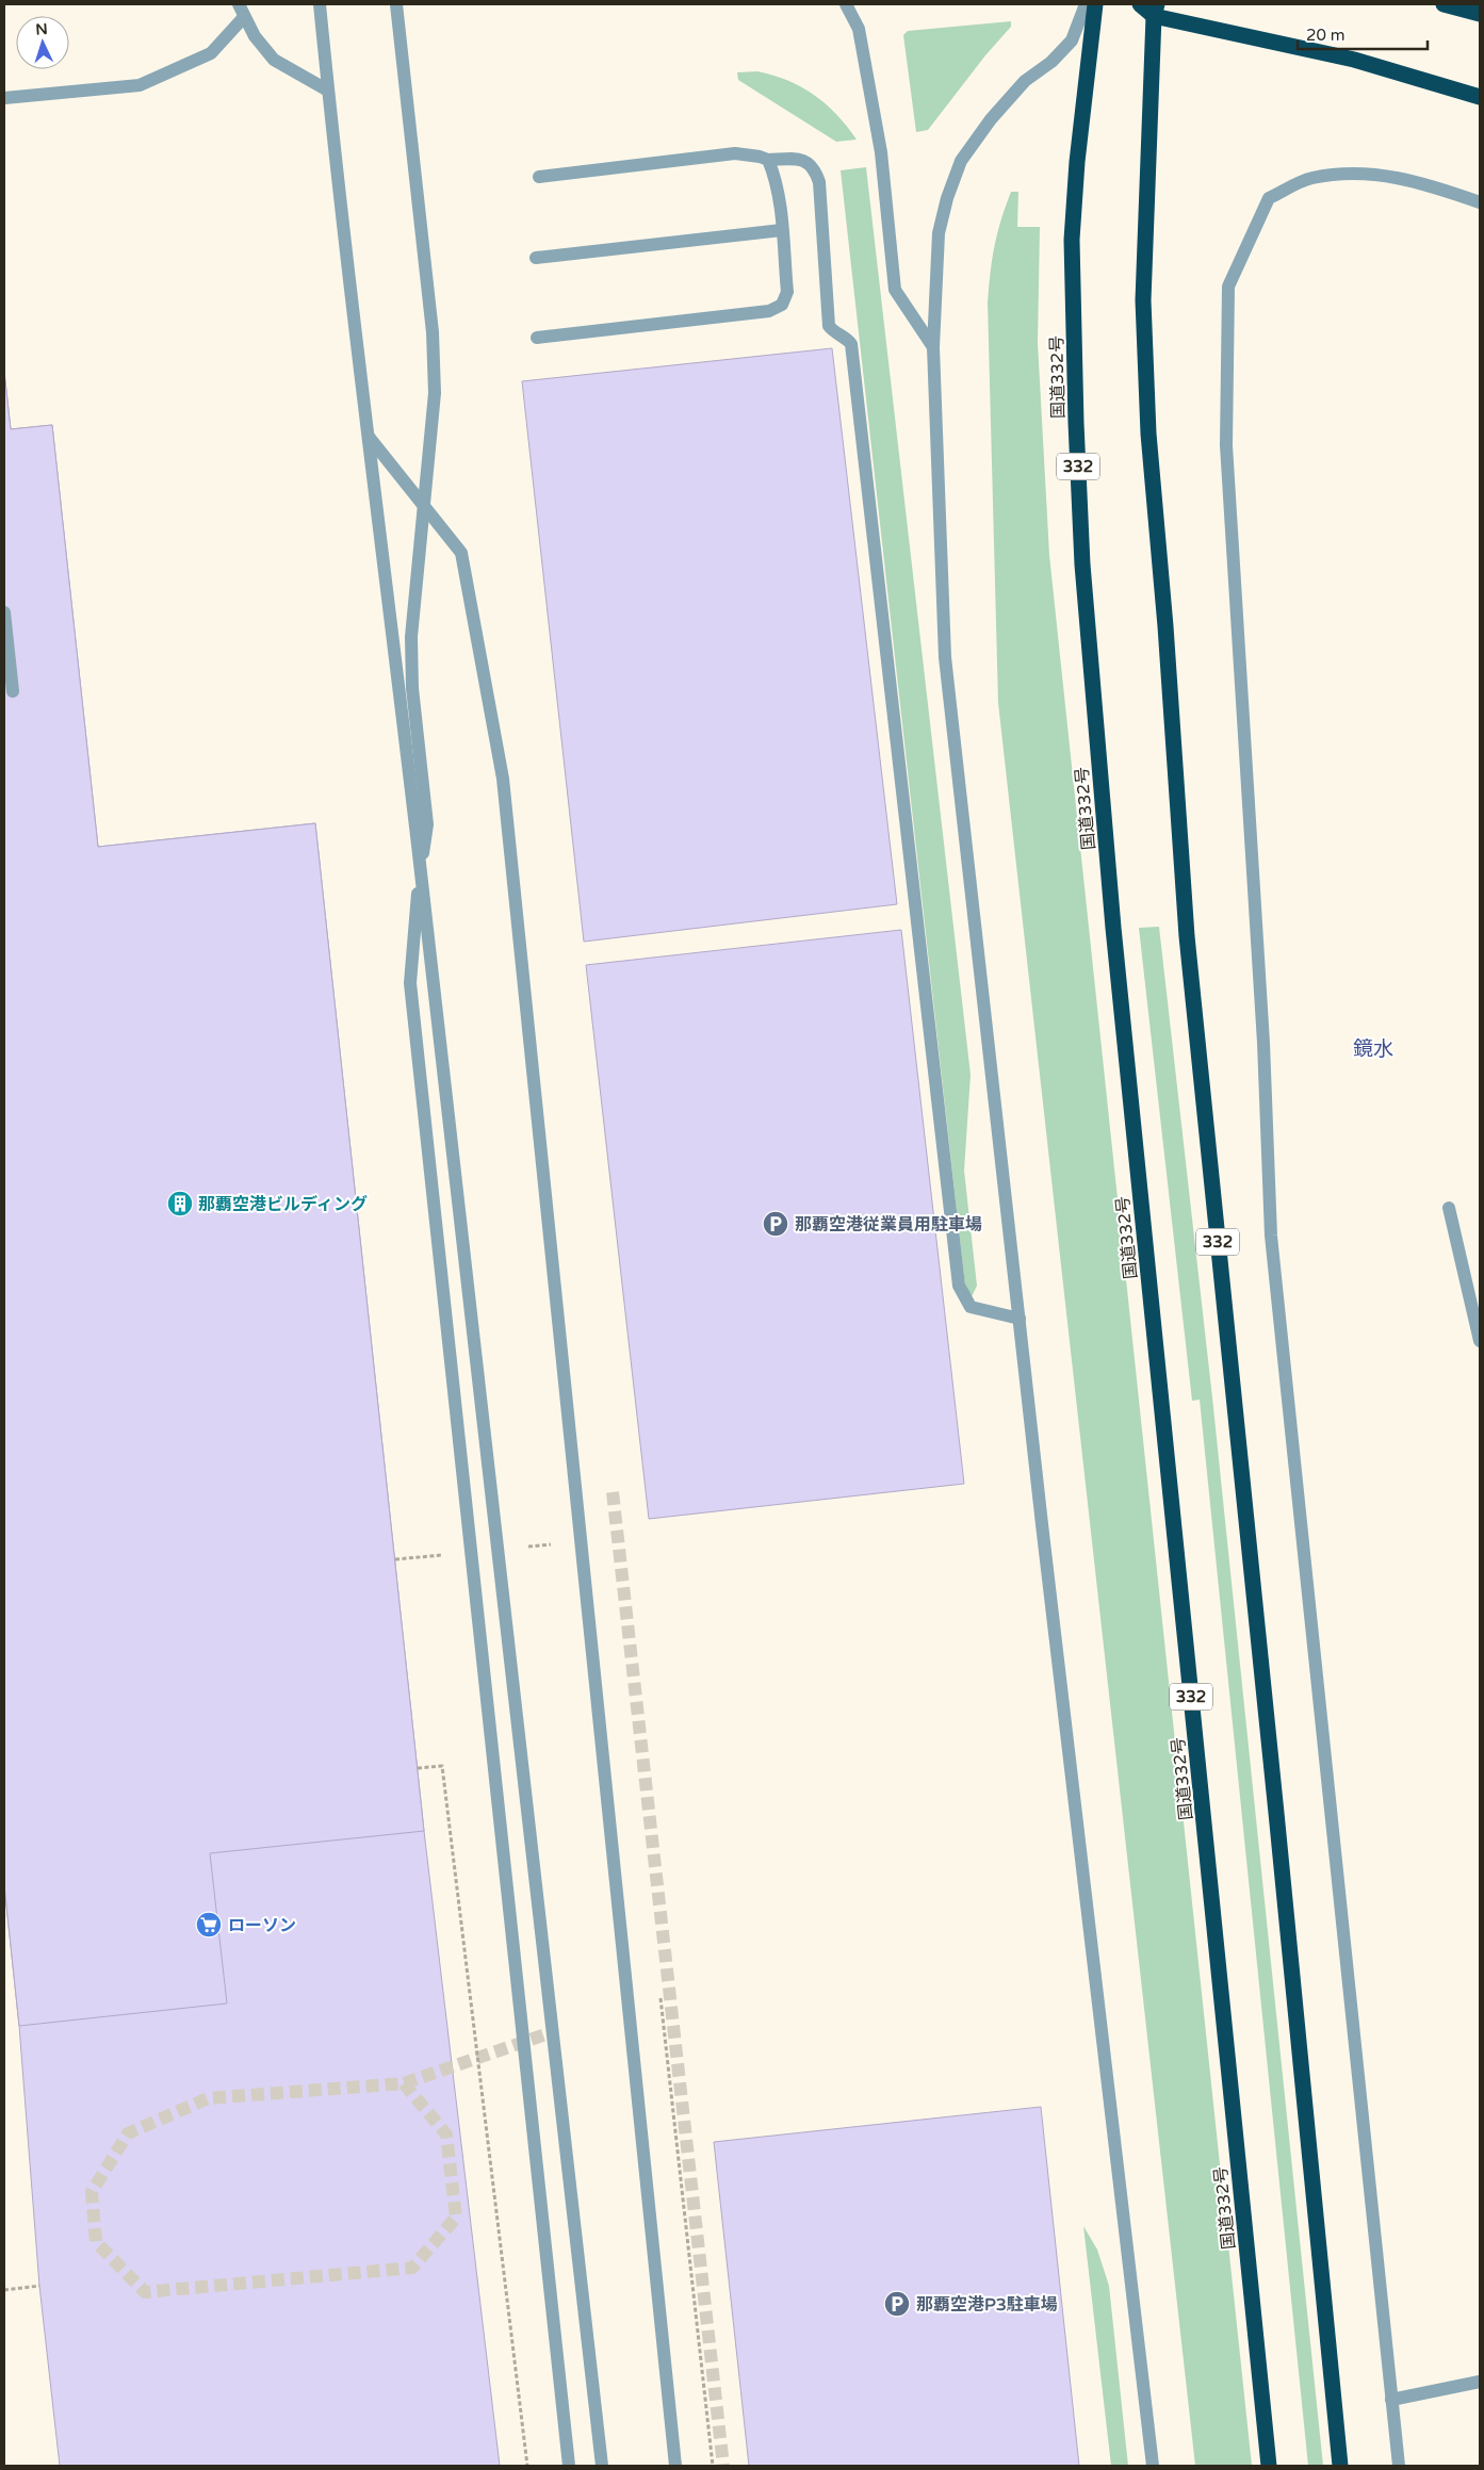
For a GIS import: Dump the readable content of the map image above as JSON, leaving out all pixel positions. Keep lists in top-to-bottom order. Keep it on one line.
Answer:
{"streets":{"highway":["国道332号","332"]},"districts":["鏡水"],"places":{"building":["那覇空港ビルディング"],"parking":["那覇空港従業員用駐車場","那覇空港P3駐車場"],"supermarket":["ローソン"]},"scale_bar":"20 m","north":"top"}
